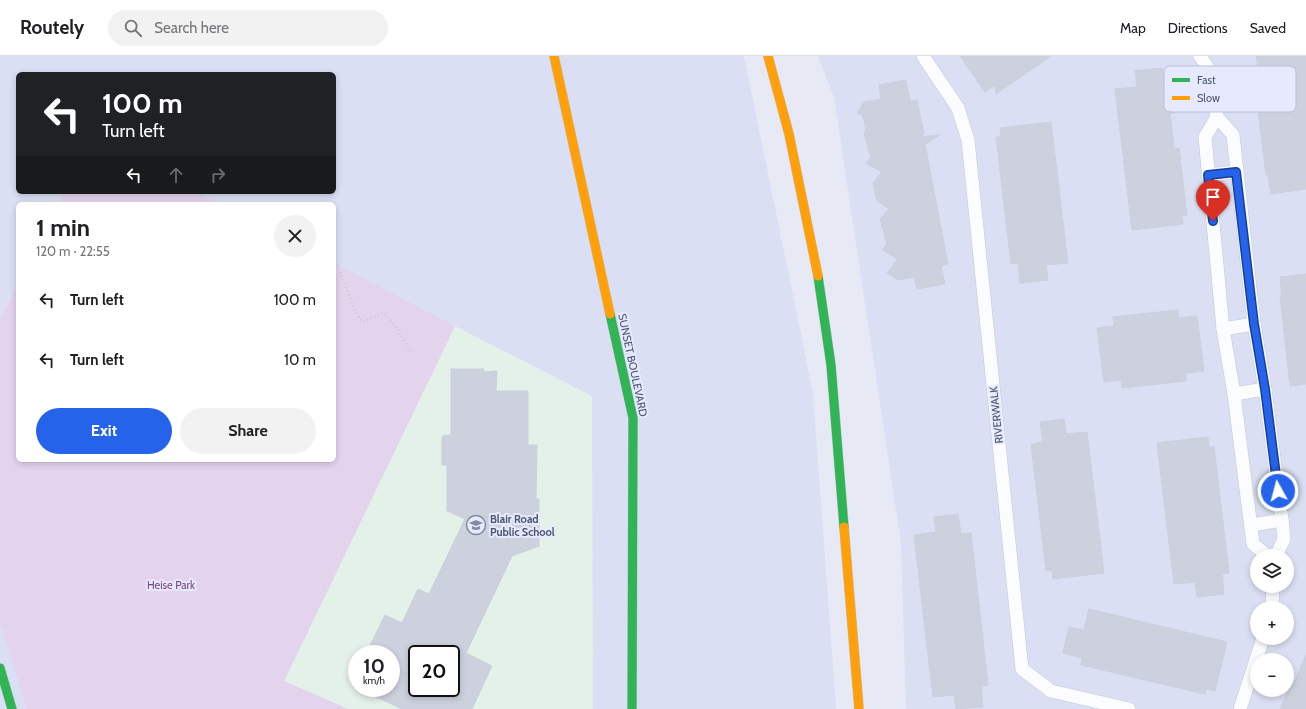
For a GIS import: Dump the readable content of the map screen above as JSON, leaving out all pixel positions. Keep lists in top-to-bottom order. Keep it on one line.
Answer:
{"streets":{"street":["SUNSET BOULEVARD"],"lane":["RIVERWALK"]},"parks":["Heise Park"],"places":{"school or university":["Blair Road Public School"]},"legend":["Fast","Slow"],"page":{"header":"Routely","search":"Search here","nav":["Map","Directions","Saved"],"turn":["100 m","Turn left"],"heading":["1 min","120 m · 22:55"],"list":[{"name":"Turn left","value":"100 m"},{"name":"Turn left","value":"10 m"}],"buttons":["Exit","Share"],"map_buttons":["+","−"],"speed":"10 km/h","limit":"20"}}
